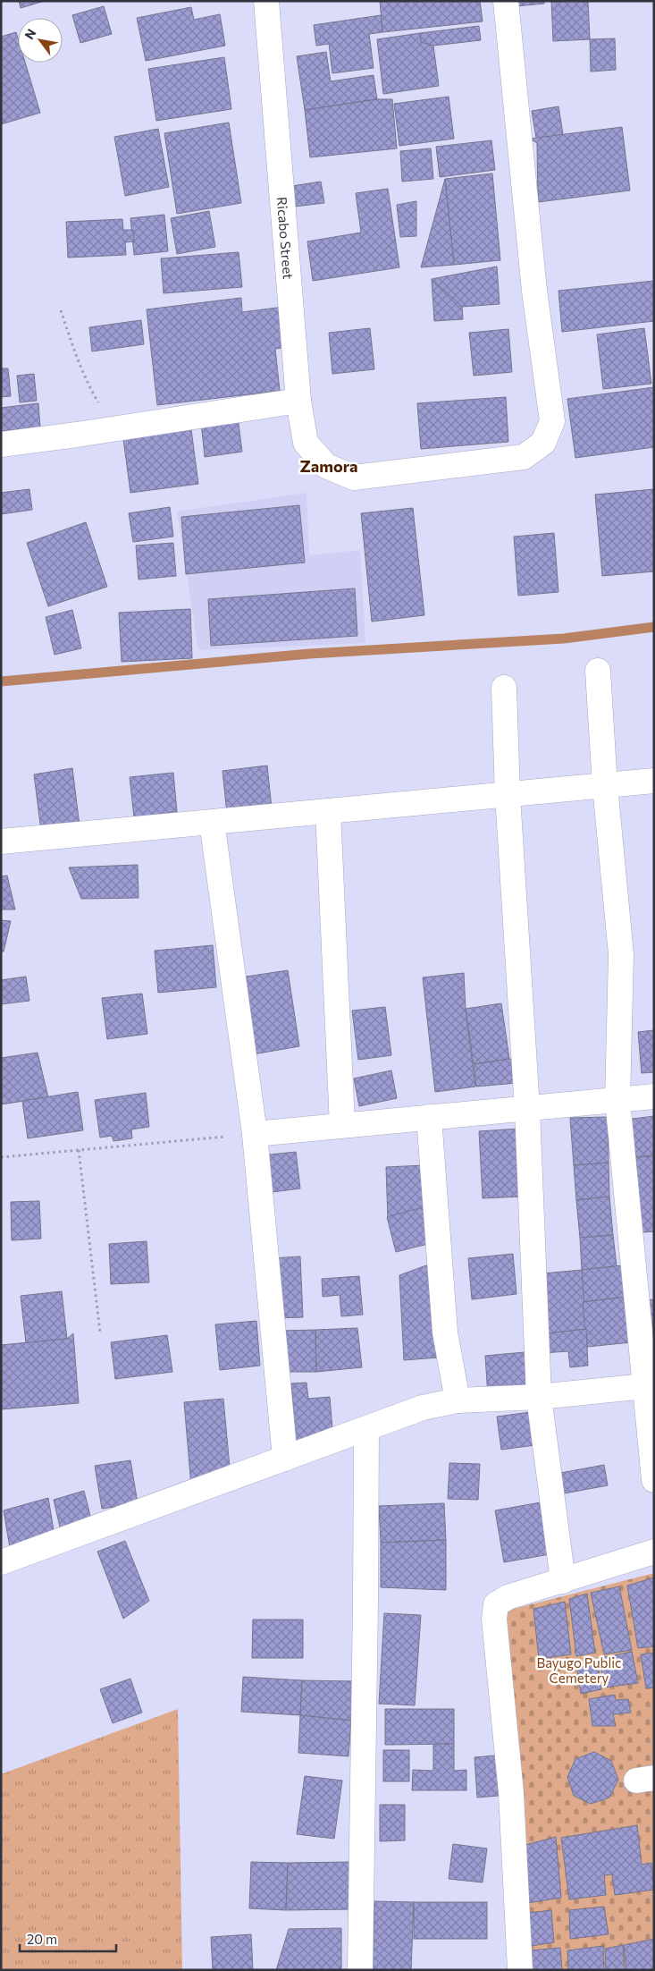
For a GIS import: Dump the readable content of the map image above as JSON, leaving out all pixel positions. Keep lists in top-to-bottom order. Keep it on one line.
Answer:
{"streets":{"street":["Ricabo Street"]},"districts":["Zamora"],"parks":["Bayugo Public Cemetery"],"scale_bar":"20 m","north":"top left"}
